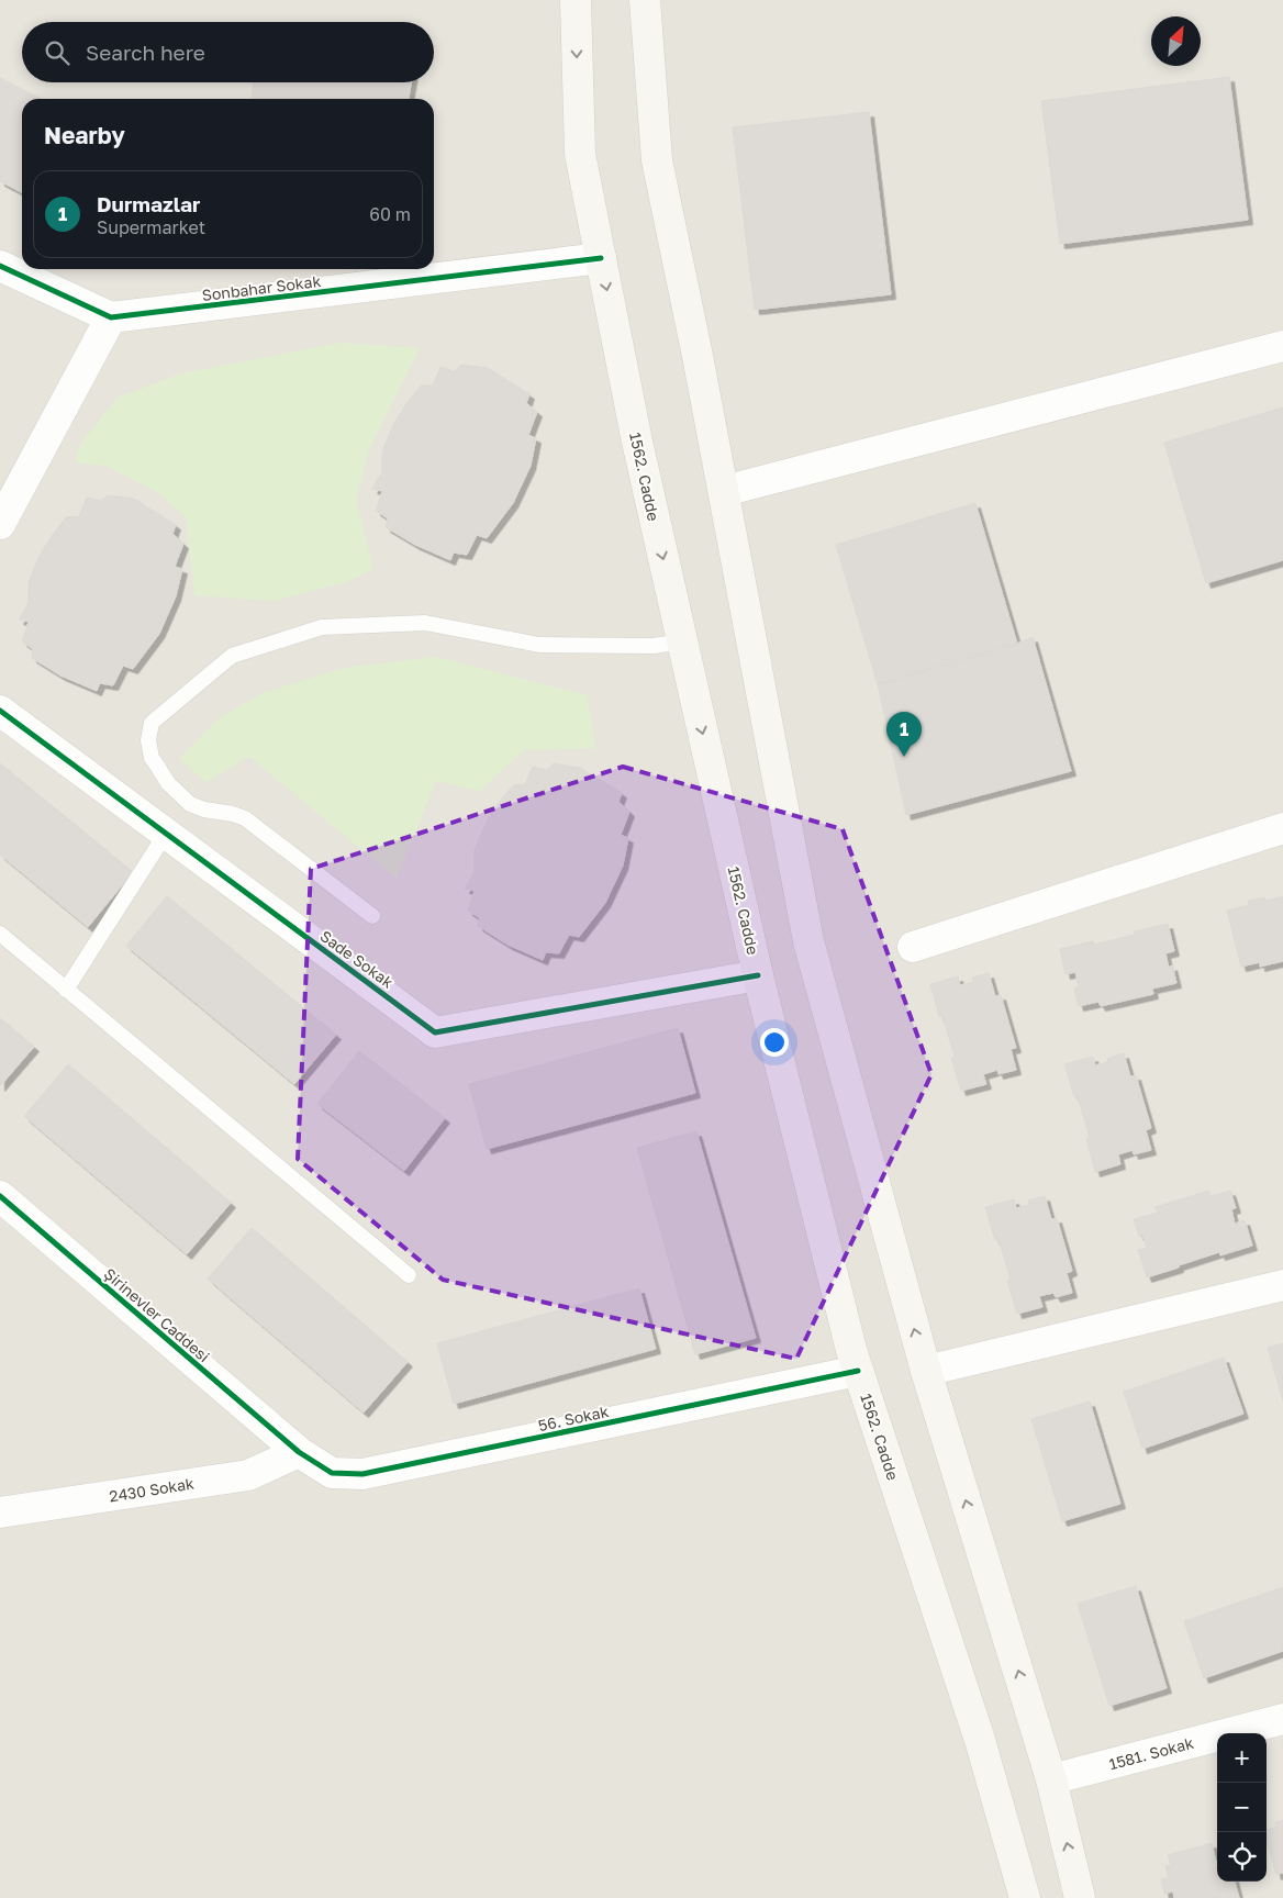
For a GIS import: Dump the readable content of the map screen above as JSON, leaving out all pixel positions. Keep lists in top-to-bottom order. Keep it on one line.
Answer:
{"streets":{"main road":["1562. Cadde"],"street":["Sonbahar Sokak","Sade Sokak","Şirinevler Caddesi","56. Sokak","2430 Sokak","1581. Sokak"]},"crossings":[["Sonbahar Sokak","1562. Cadde"],["1562. Cadde","Sade Sokak"],["1562. Cadde","56. Sokak"],["Şirinevler Caddesi","56. Sokak"],["Şirinevler Caddesi","2430 Sokak"],["56. Sokak","2430 Sokak"]],"north":"top right","page":{"search":"Search here","heading":"Nearby","list":[{"mark":"1","name":"Durmazlar","note":"Supermarket","value":"60 m"}],"pins":"1","map_buttons":["+","−"]}}
